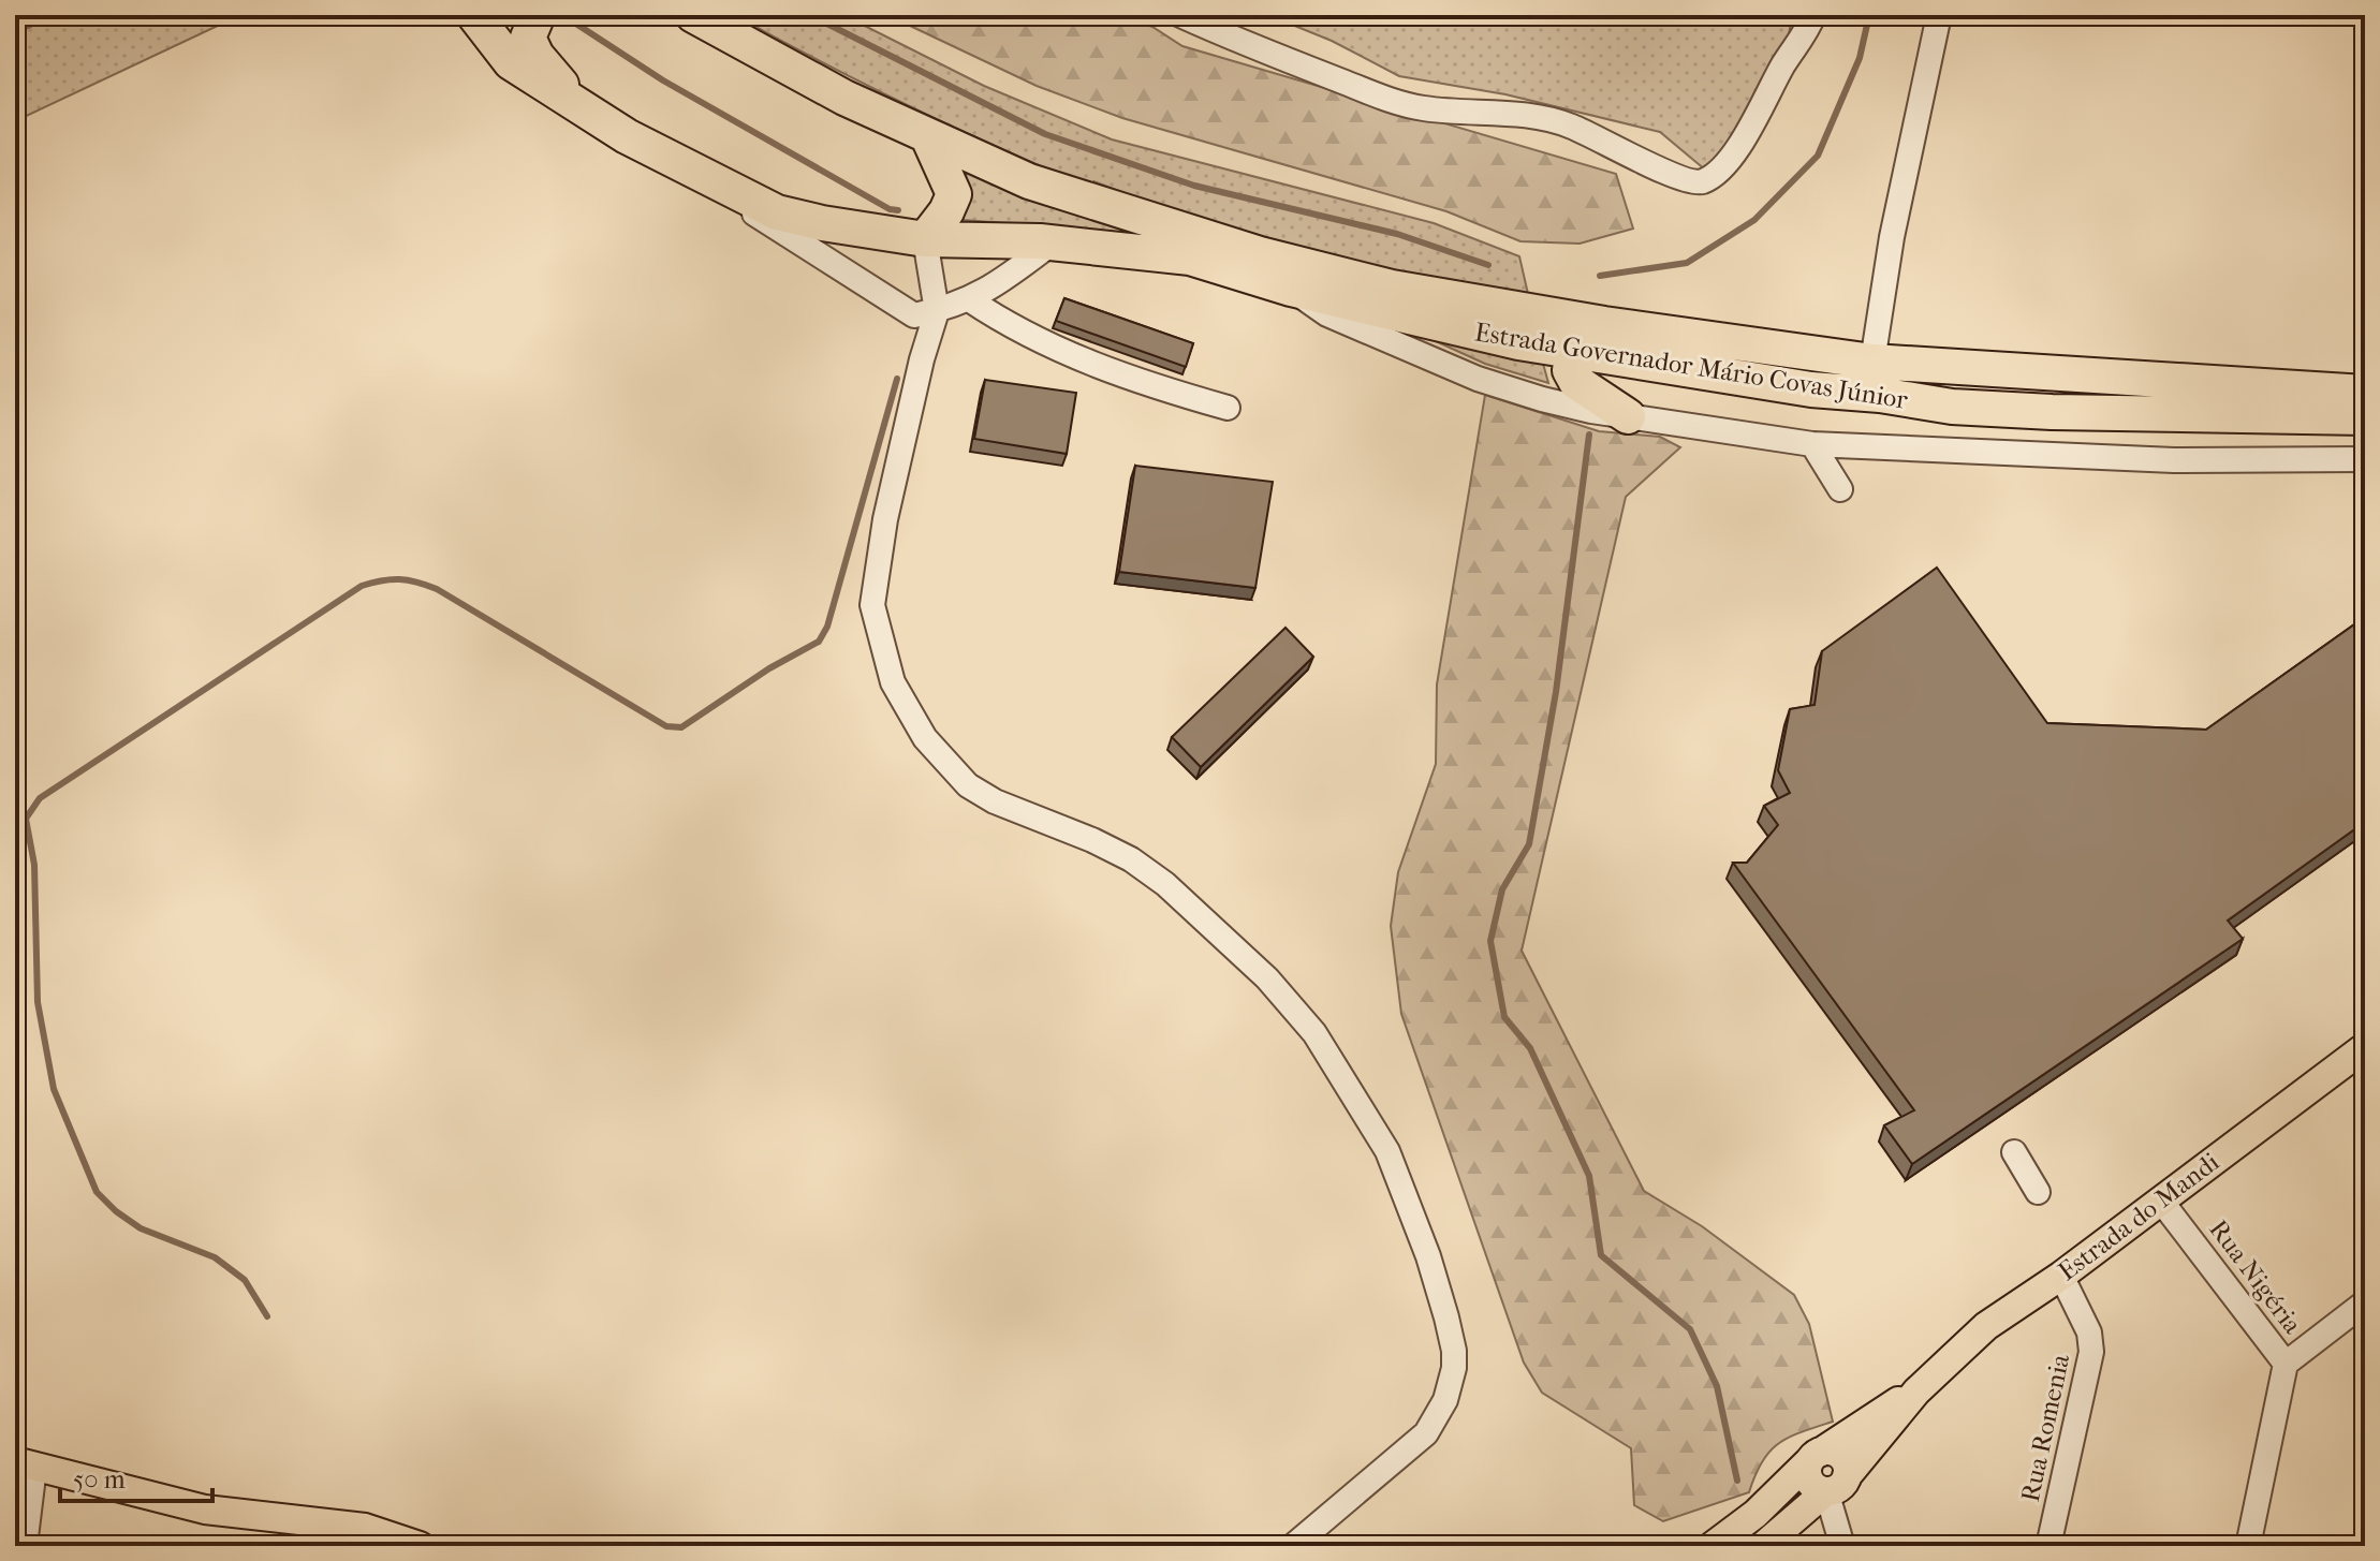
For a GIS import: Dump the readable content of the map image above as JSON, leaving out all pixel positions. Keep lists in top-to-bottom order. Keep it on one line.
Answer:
{"streets":{"highway":["Estrada Governador Mário Covas Júnior"],"main road":["Estrada do Mandi"],"street":["Rua Nigéria","Rua Romenia"]},"crossings":[["Estrada do Mandi","Rua Nigéria"],["Estrada do Mandi","Rua Romenia"]],"scale_bar":"50 m"}
